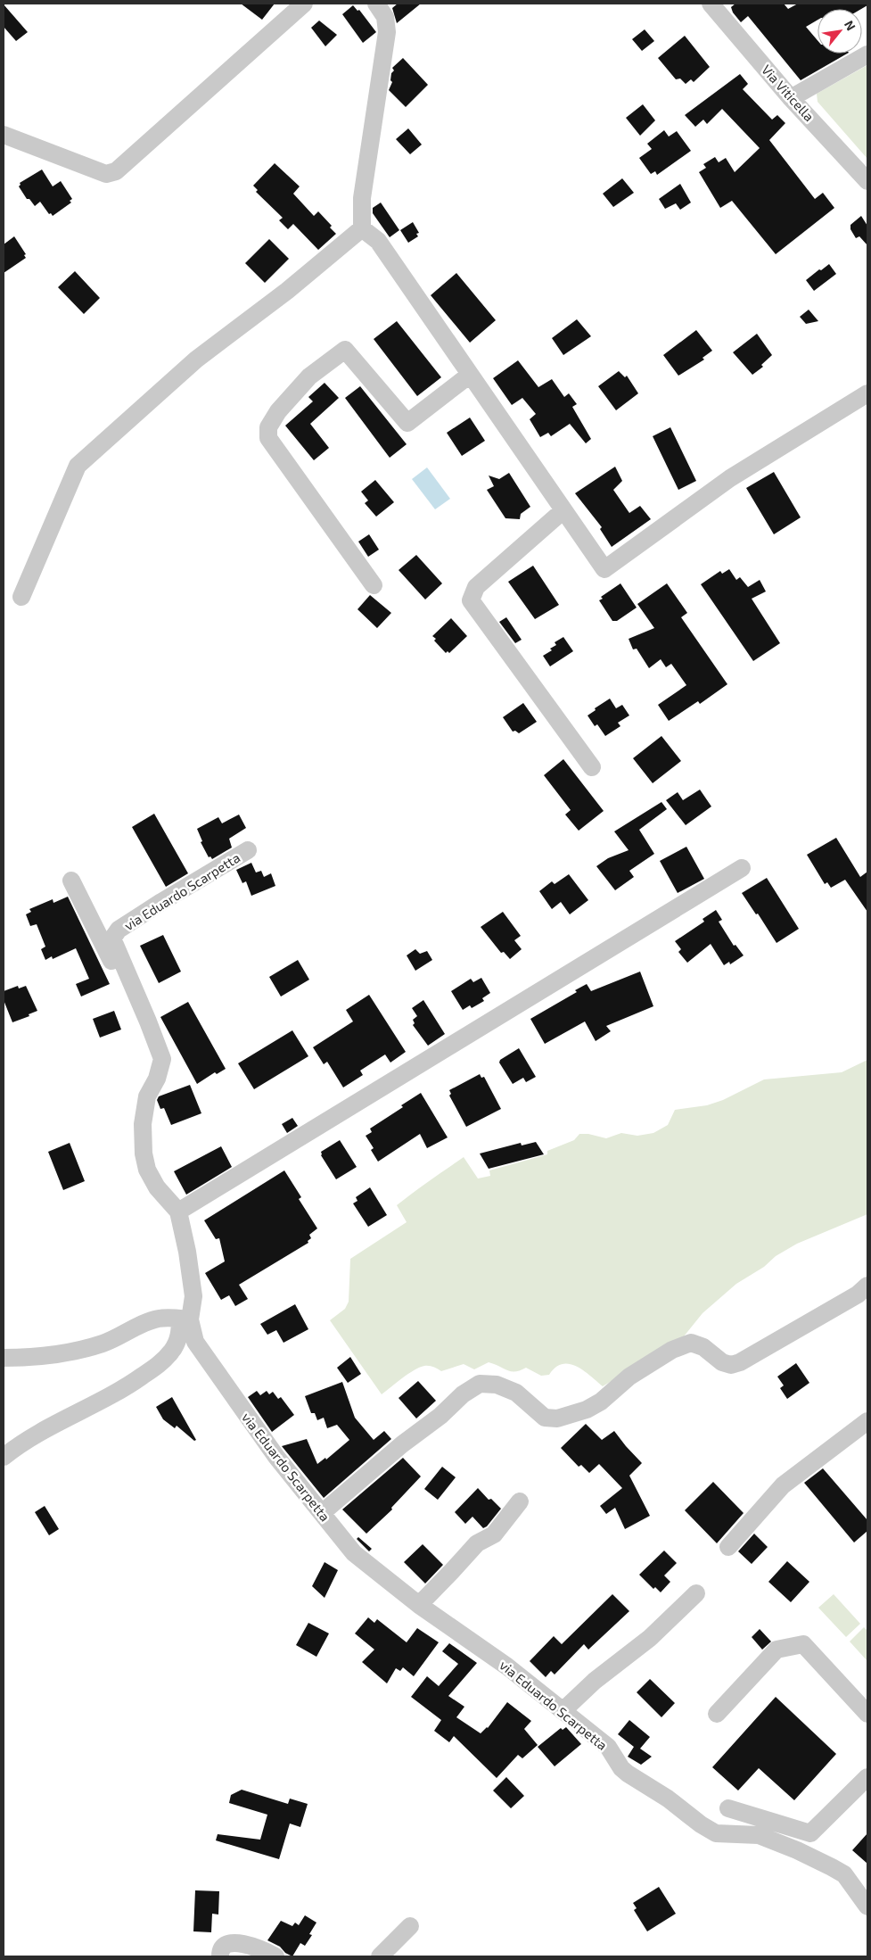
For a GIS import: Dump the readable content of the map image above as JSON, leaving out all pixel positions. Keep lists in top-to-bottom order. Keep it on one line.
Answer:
{"streets":{"street":["Via Viticella","via Eduardo Scarpetta"]},"north":"top right"}
